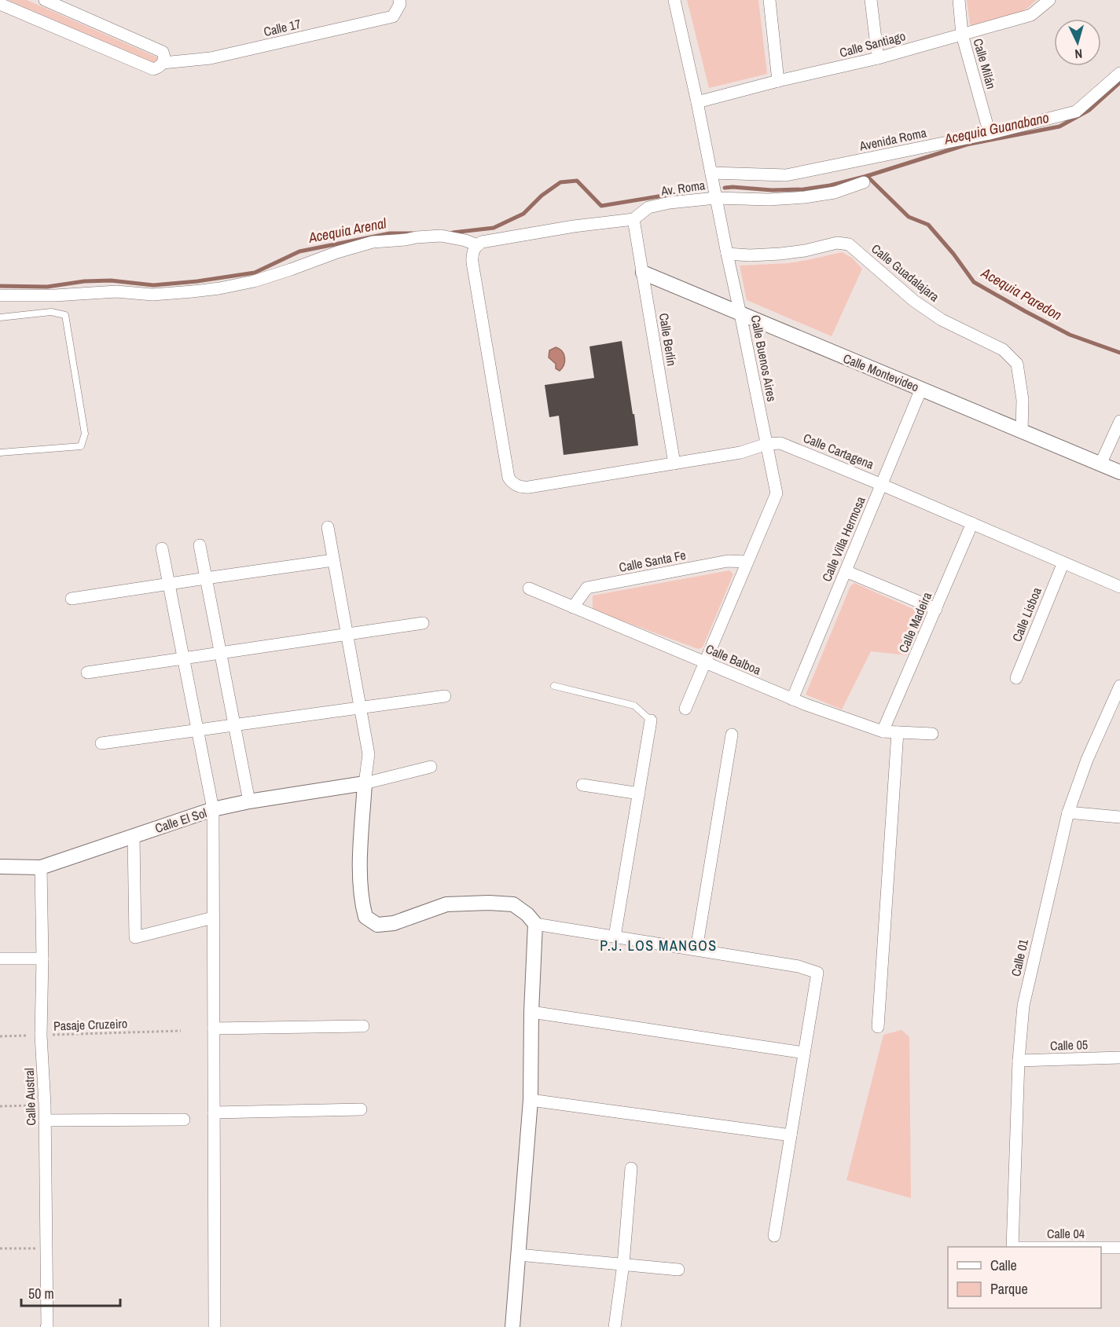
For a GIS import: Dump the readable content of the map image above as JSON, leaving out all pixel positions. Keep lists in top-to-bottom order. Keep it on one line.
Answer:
{"streets":{"street":["Calle 17","Calle Santiago","Calle Milán","Avenida Roma","Av. Roma","Calle Guadalajara","Calle Berlín","Calle Buenos Aires","Calle Montevideo","Calle Cartagena","Calle Villa Hermosa","Calle Santa Fe","Calle Lisboa","Calle Madeira","Calle Balboa","Calle El Sol","Calle 01","Calle 05","Calle Austral","Calle 04"],"path":["Pasaje Cruzeiro"]},"crossings":[["Calle Santiago","Calle Milán"],["Calle Santiago","Calle Buenos Aires"],["Calle Milán","Avenida Roma"],["Avenida Roma","Calle Buenos Aires"],["Av. Roma","Calle Berlín"],["Av. Roma","Calle Buenos Aires"],["Av. Roma","Calle Cartagena"],["Calle Guadalajara","Calle Buenos Aires"],["Calle Guadalajara","Calle Montevideo"],["Calle Berlín","Calle Montevideo"],["Calle Berlín","Calle Cartagena"],["Calle Buenos Aires","Calle Montevideo"],["Calle Buenos Aires","Calle Cartagena"],["Calle Buenos Aires","Calle Santa Fe"],["Calle Buenos Aires","Calle Balboa"],["Calle Montevideo","Calle Villa Hermosa"],["Calle Cartagena","Calle Villa Hermosa"],["Calle Cartagena","Calle Lisboa"],["Calle Cartagena","Calle Madeira"],["Calle Villa Hermosa","Calle Balboa"],["Calle Santa Fe","Calle Balboa"],["Calle Madeira","Calle Balboa"],["Calle El Sol","Calle Austral"],["Calle 01","Calle 05"],["Pasaje Cruzeiro","Calle Austral"]],"districts":["P.J. LOS MANGOS"],"water":["Acequia Guanabano","Acequia Arenal","Acequia Paredon"],"legend":["Calle","Parque"],"scale_bar":"50 m","north":"bottom"}
